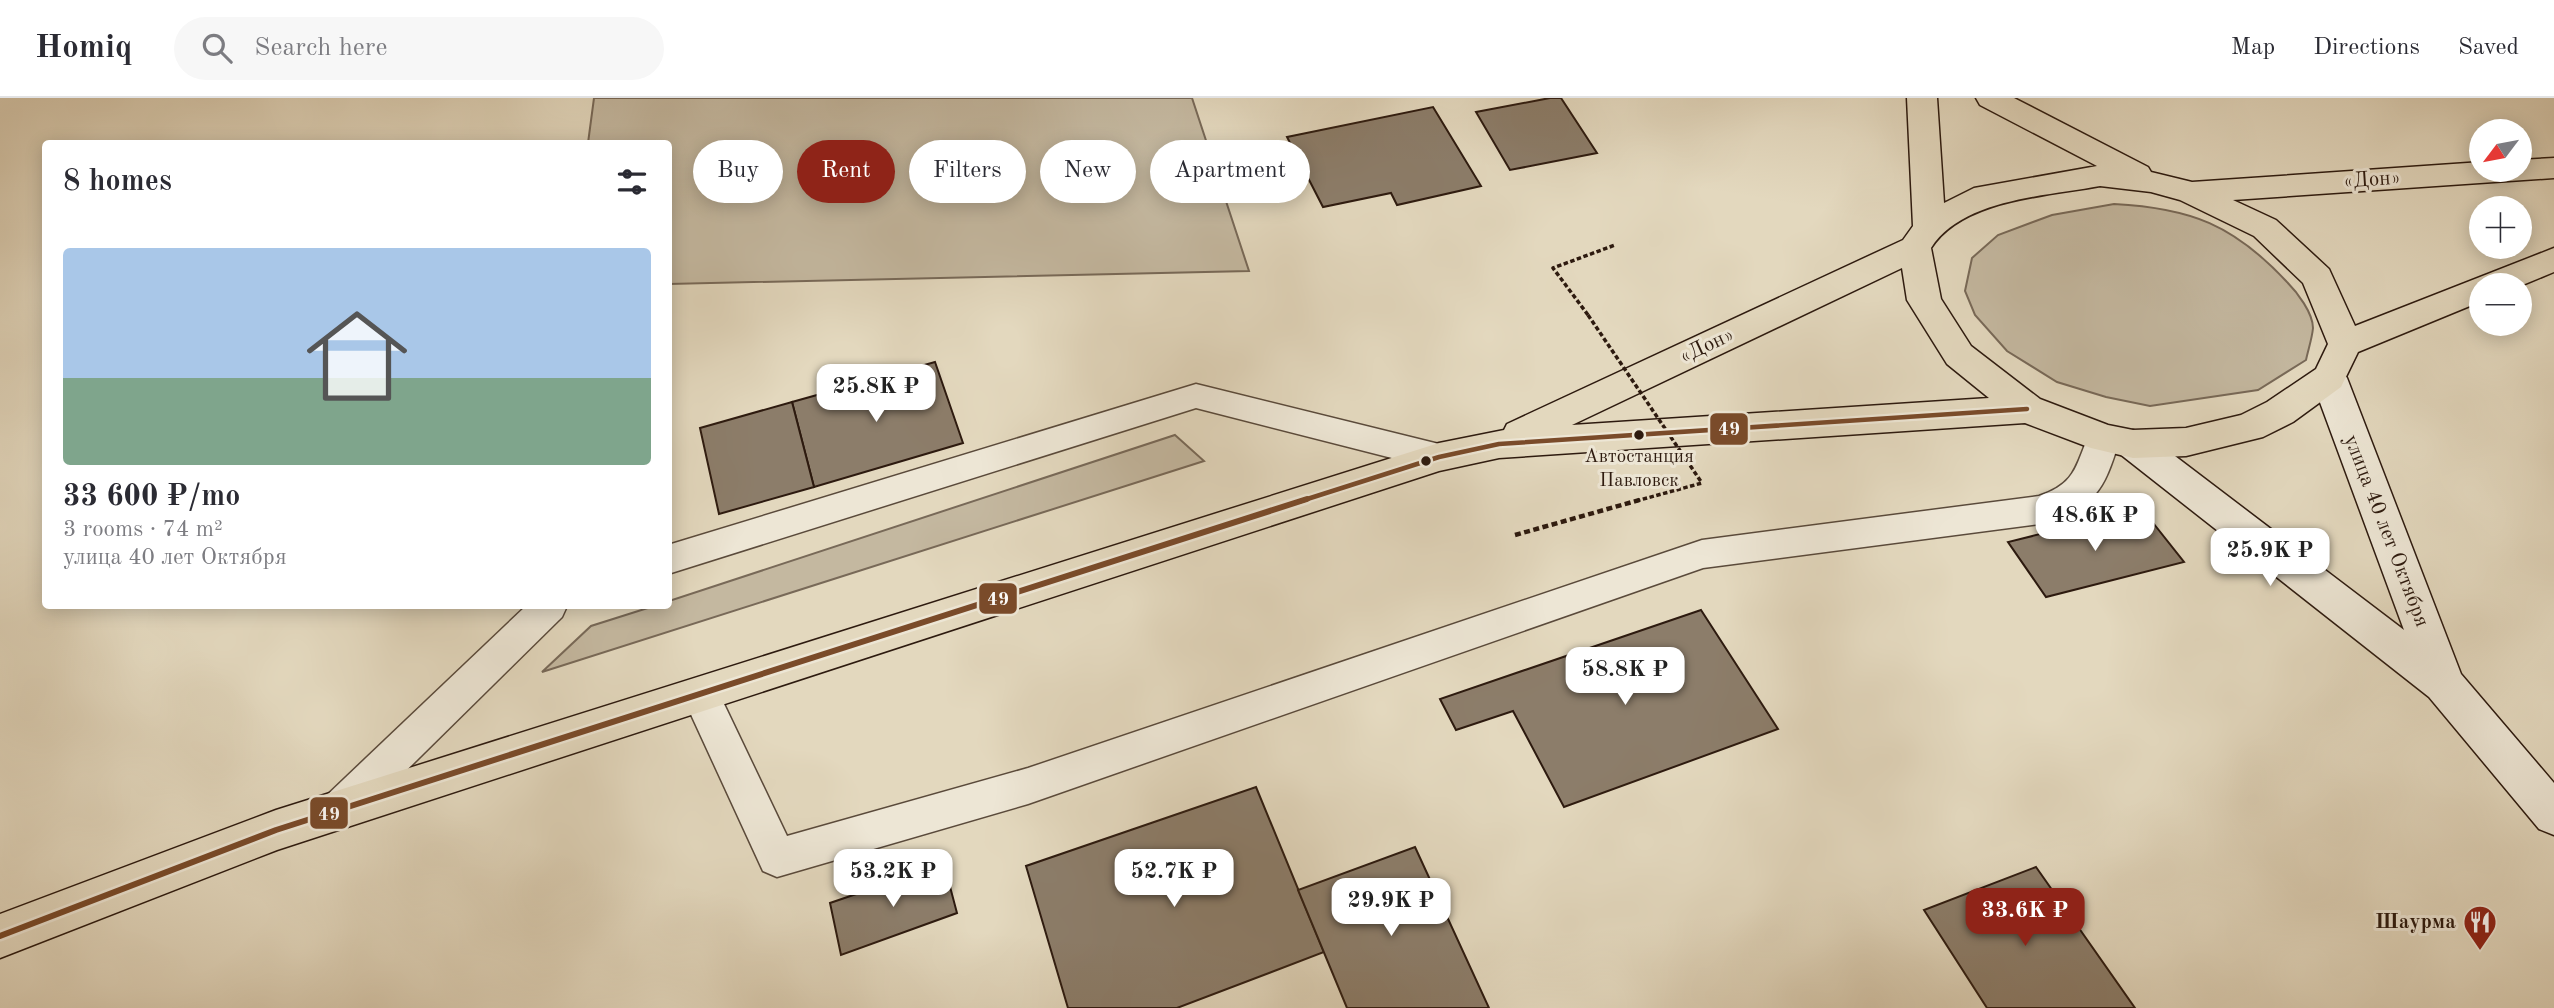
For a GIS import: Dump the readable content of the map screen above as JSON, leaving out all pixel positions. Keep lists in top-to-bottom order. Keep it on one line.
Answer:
{"streets":{"main road":["«Дон»"],"street":["улица 40 лет Октября"]},"crossings":[["«Дон»","улица 40 лет Октября"]],"places":{"other":["Автостанция Павловск"],"restaurant":["Шаурма"]},"lines":["transit line 49"],"north":"bottom left","page":{"header":"Homiq","search":"Search here","nav":["Map","Directions","Saved"],"map_buttons":["+","−"],"chip":["Buy","Rent","Filters","New","Apartment"],"heading":"8 homes","list":[{"name":"33 600 ₽/mo","note":"3 rooms · 74 m² · улица 40 лет Октября"}],"price":["25.8K ₽","48.6K ₽","25.9K ₽","58.8K ₽","53.2K ₽","52.7K ₽","29.9K ₽","33.6K ₽"]}}
